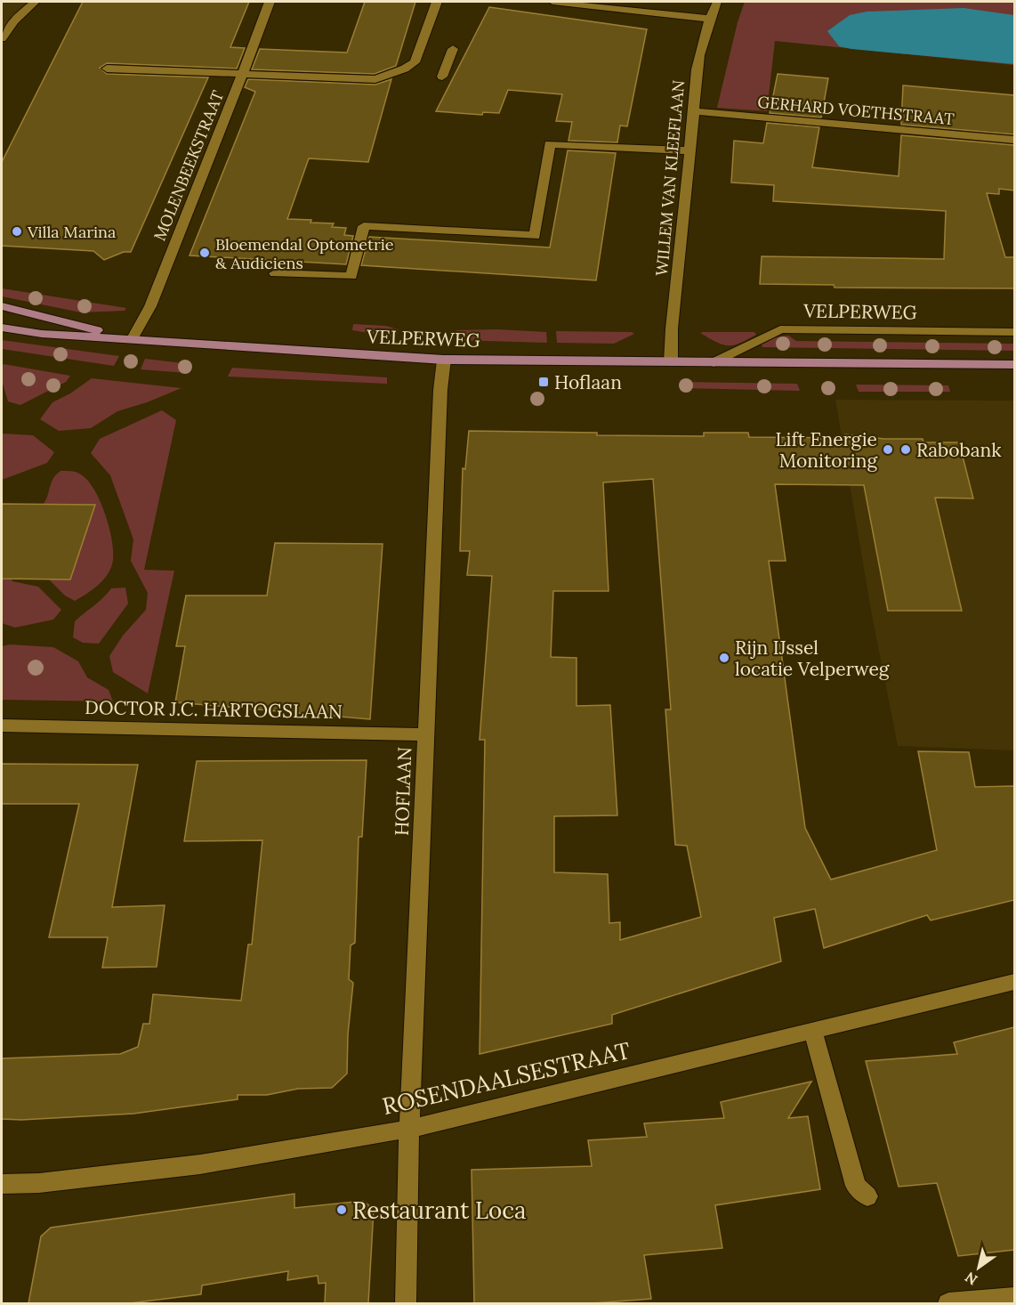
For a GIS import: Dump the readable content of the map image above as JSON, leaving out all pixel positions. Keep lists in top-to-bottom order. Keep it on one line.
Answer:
{"streets":{"main road":["VELPERWEG"],"street":["GERHARD VOETHSTRAAT","MOLENBEEKSTRAAT","WILLEM VAN KLEEFLAAN","DOCTOR J.C. HARTOGSLAAN","HOFLAAN","ROSENDAALSESTRAAT"]},"crossings":[["GERHARD VOETHSTRAAT","WILLEM VAN KLEEFLAAN"],["MOLENBEEKSTRAAT","VELPERWEG"],["WILLEM VAN KLEEFLAAN","VELPERWEG"],["VELPERWEG","HOFLAAN"],["DOCTOR J.C. HARTOGSLAAN","HOFLAAN"],["HOFLAAN","ROSENDAALSESTRAAT"]],"places":{"other":["Villa Marina","Bloemendal Optometrie & Audiciens","Lift Energie Monitoring","Rabobank","Rijn IJssel locatie Velperweg","Restaurant Loca"],"transit":["Hoflaan"]},"north":"bottom left"}
